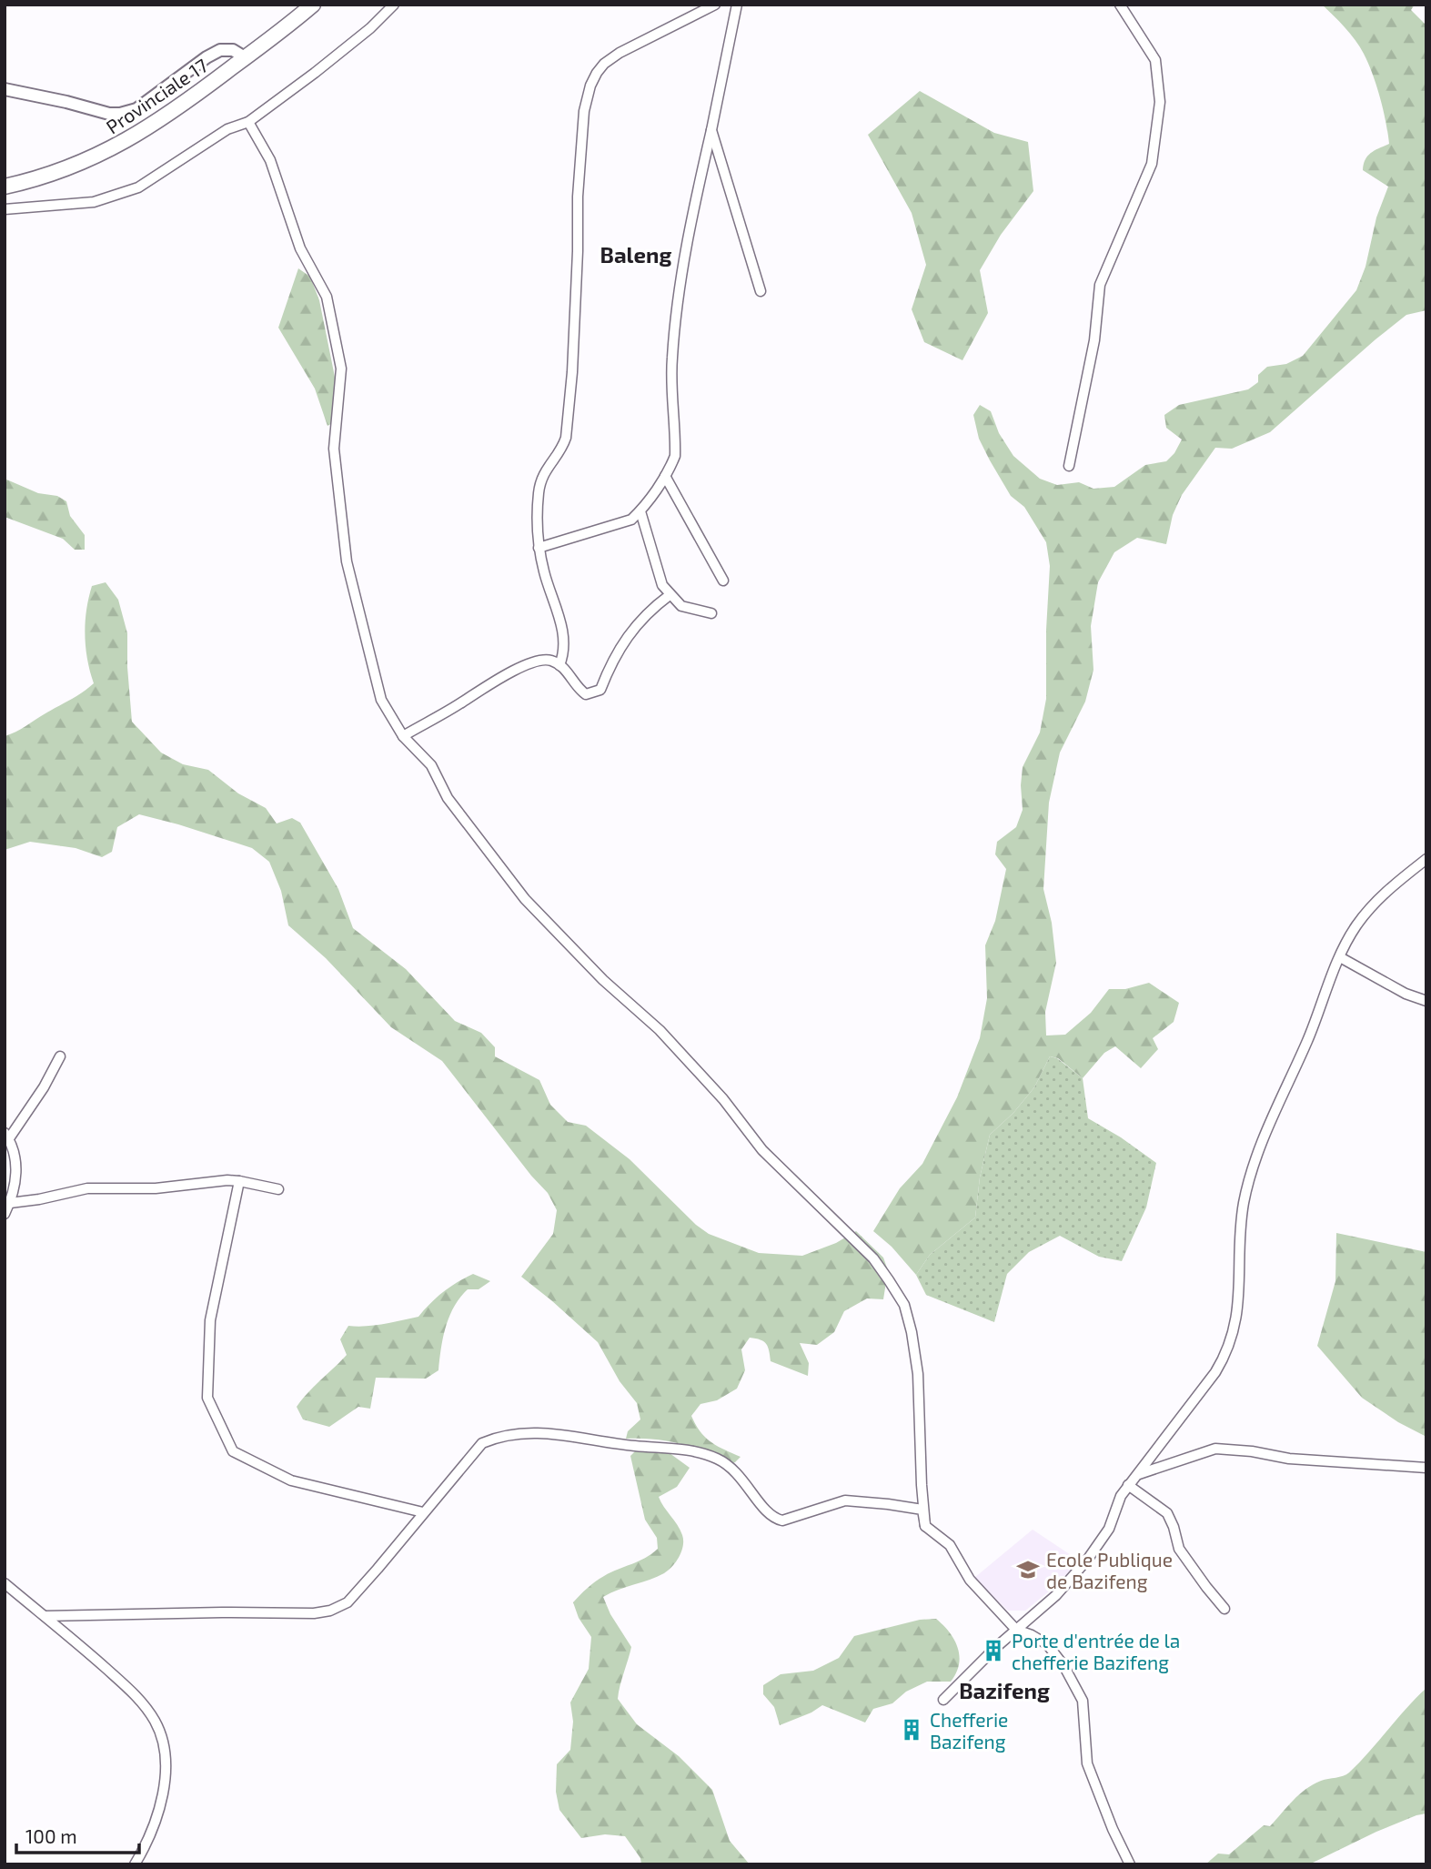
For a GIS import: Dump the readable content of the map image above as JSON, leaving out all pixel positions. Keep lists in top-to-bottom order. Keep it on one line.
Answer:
{"streets":{"main road":["Provinciale 17"]},"districts":["Baleng","Bazifeng"],"places":{"school or university":["Ecole Publique de Bazifeng"],"building":["Porte d'entrée de la chefferie Bazifeng","Chefferie Bazifeng"]},"scale_bar":"100 m"}
